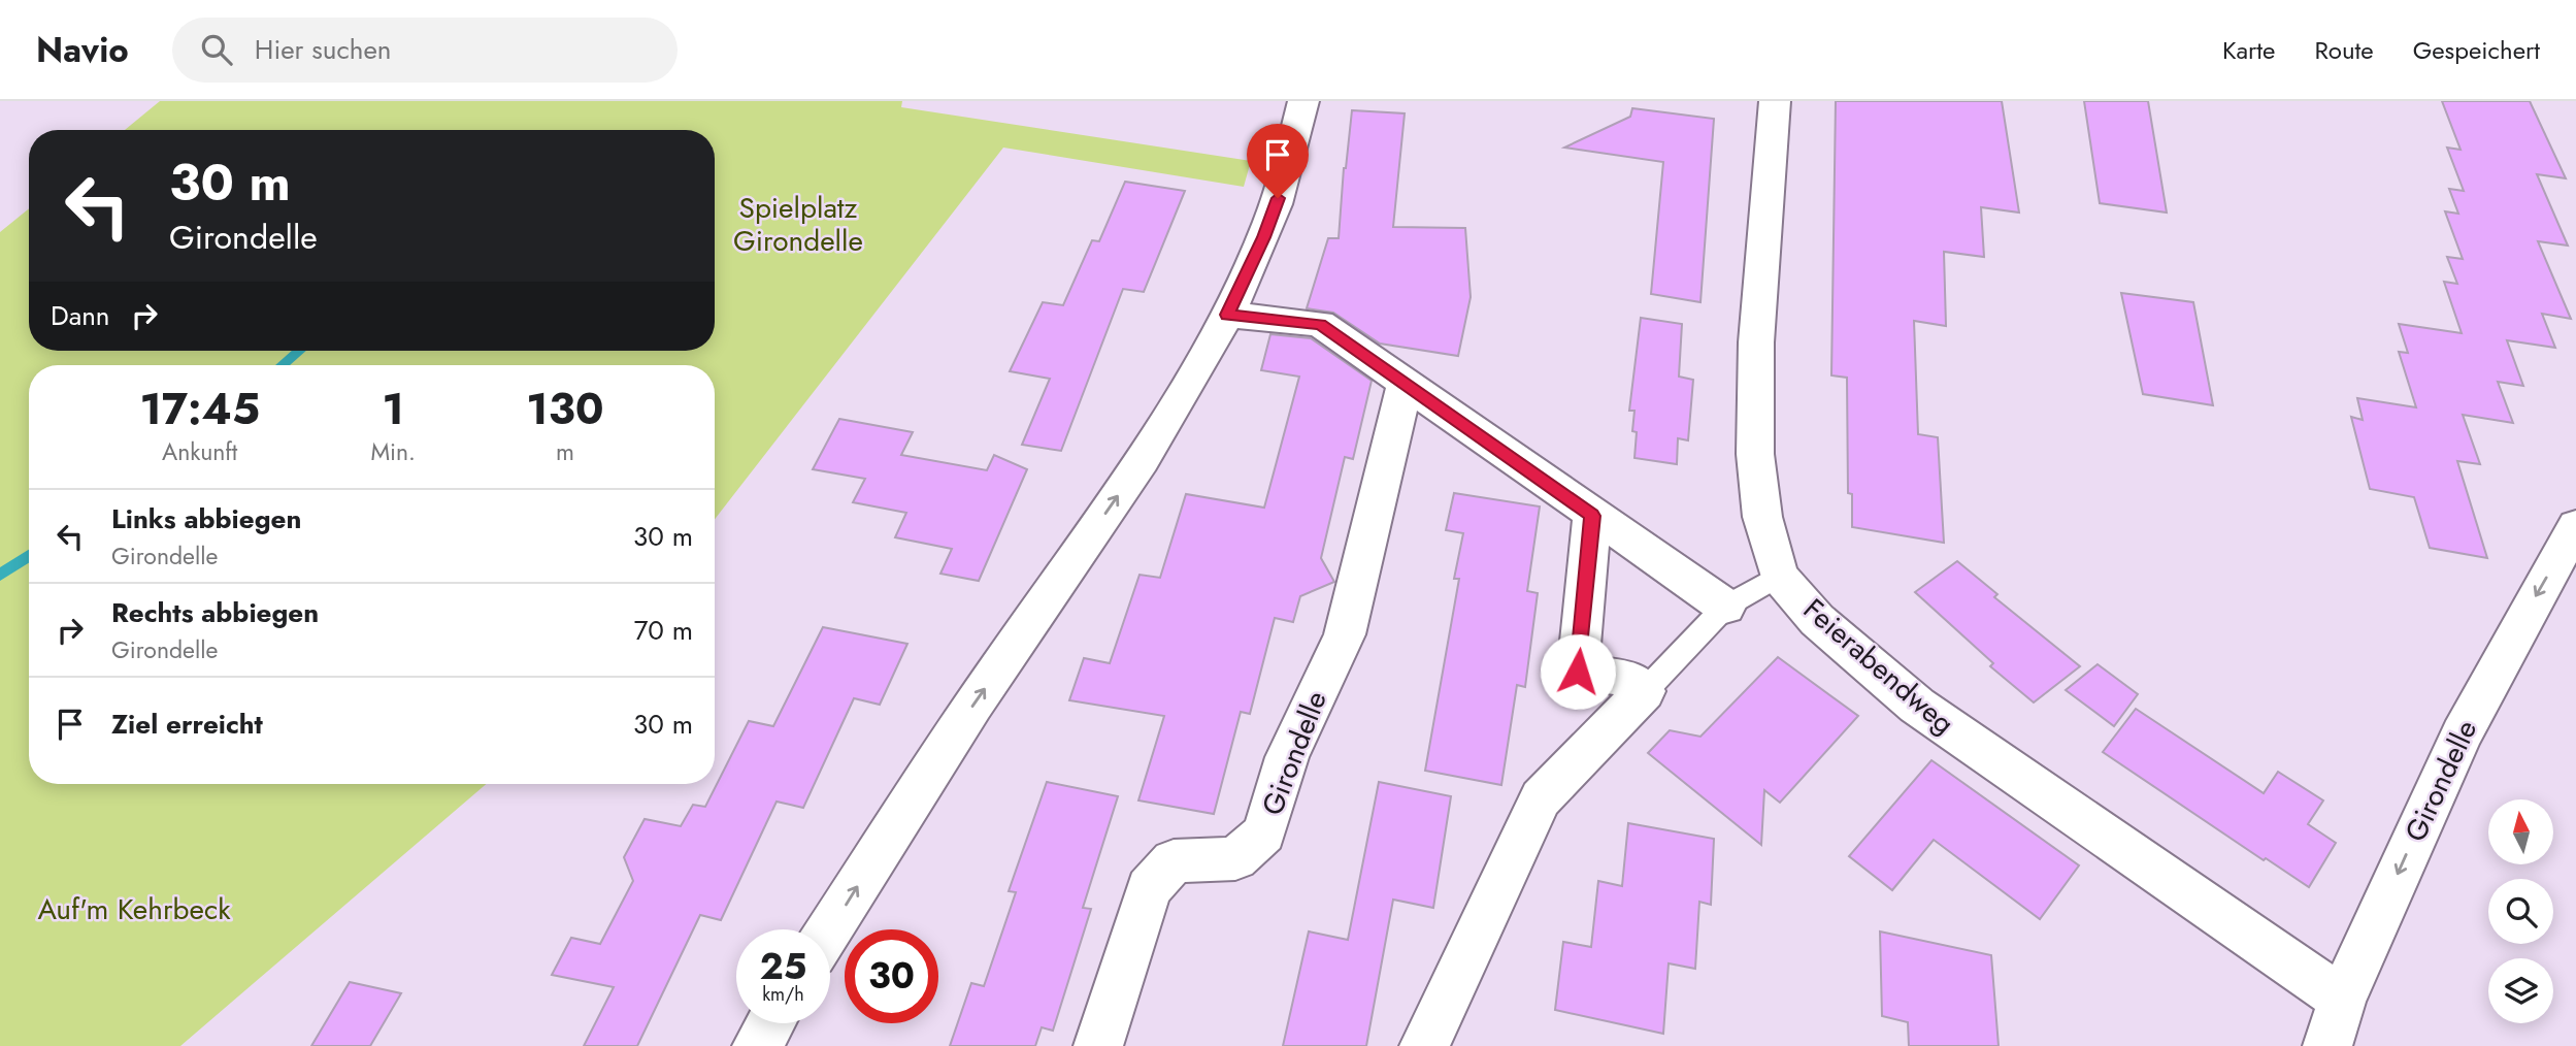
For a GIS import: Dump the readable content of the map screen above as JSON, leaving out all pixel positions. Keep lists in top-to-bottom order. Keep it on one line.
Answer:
{"streets":{"street":["Feierabendweg","Girondelle"]},"crossings":[["Feierabendweg","Girondelle"]],"one_way":["Girondelle"],"parks":["Spielplatz Girondelle","Auf'm Kehrbeck"],"north":"top","page":{"header":"Navio","search":"Hier suchen","nav":["Karte","Route","Gespeichert"],"turn":["30 m","Girondelle"],"then":"Dann","eta":["17:45","Ankunft","1","Min.","130","m"],"list":[{"name":"Links abbiegen","note":"Girondelle","value":"30 m"},{"name":"Rechts abbiegen","note":"Girondelle","value":"70 m"},{"name":"Ziel erreicht","value":"30 m"}],"speed":"25 km/h","limit":"30"}}
